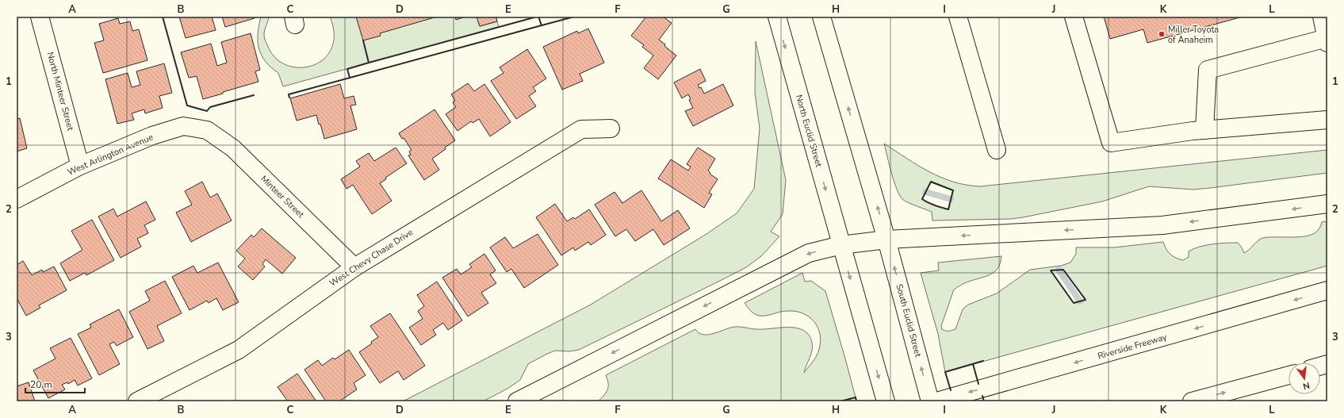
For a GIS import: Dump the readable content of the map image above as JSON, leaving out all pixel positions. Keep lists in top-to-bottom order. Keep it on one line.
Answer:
{"streets":{"main road":["North Minteer Street","North Euclid Street","West Arlington Avenue","Minteer Street","West Chevy Chase Drive","South Euclid Street","Riverside Freeway"]},"crossings":[["North Minteer Street","West Arlington Avenue"],["West Arlington Avenue","Minteer Street"],["Minteer Street","West Chevy Chase Drive"]],"places":["Miller Toyota of Anaheim"],"scale_bar":"20 m","north":"bottom","grid":{"columns":["A","B","C","D","E","F","G","H","I","J","K","L"],"rows":["1","2","3"]}}
